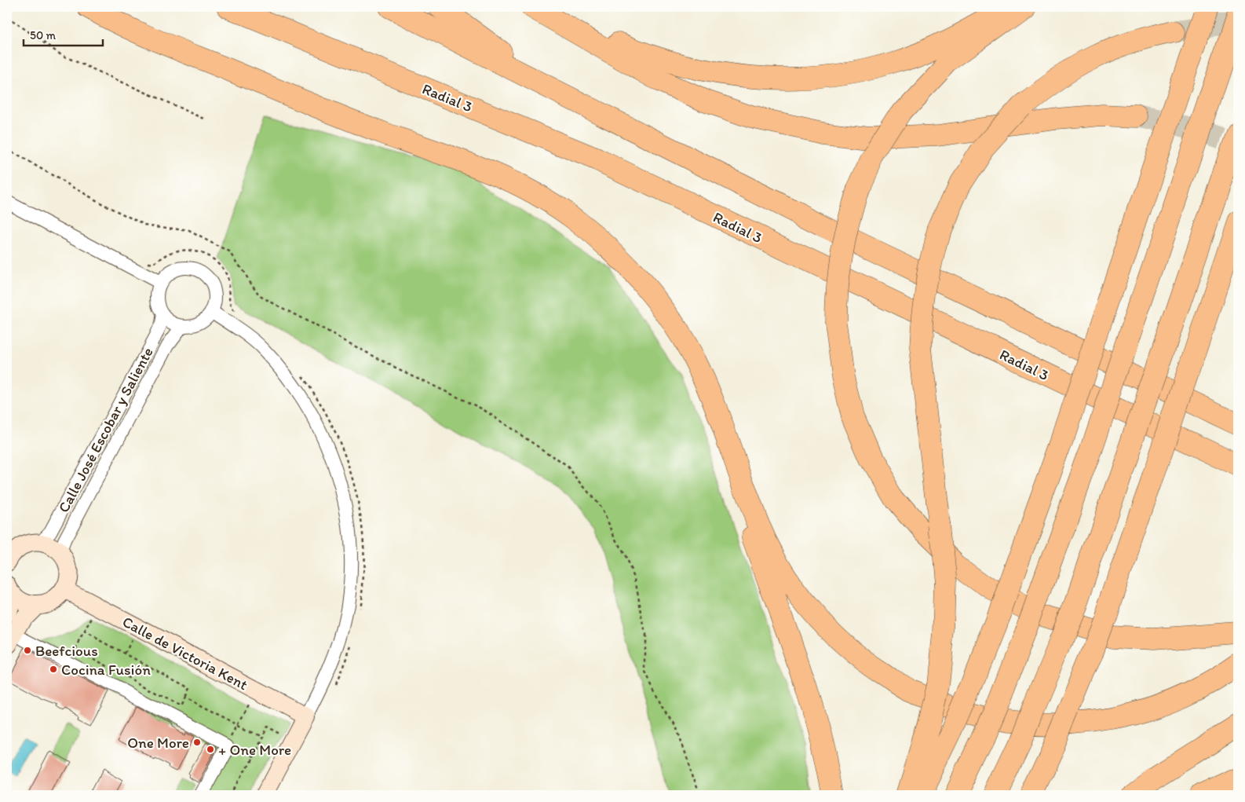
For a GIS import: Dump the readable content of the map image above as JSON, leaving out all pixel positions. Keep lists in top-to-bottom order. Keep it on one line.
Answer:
{"streets":{"highway":["Radial 3"],"street":["Calle José Escobar y Saliente","Calle de Victoria Kent"]},"places":["Beefcious","Cocina Fusión","One More","+ One More"],"scale_bar":"50 m"}
